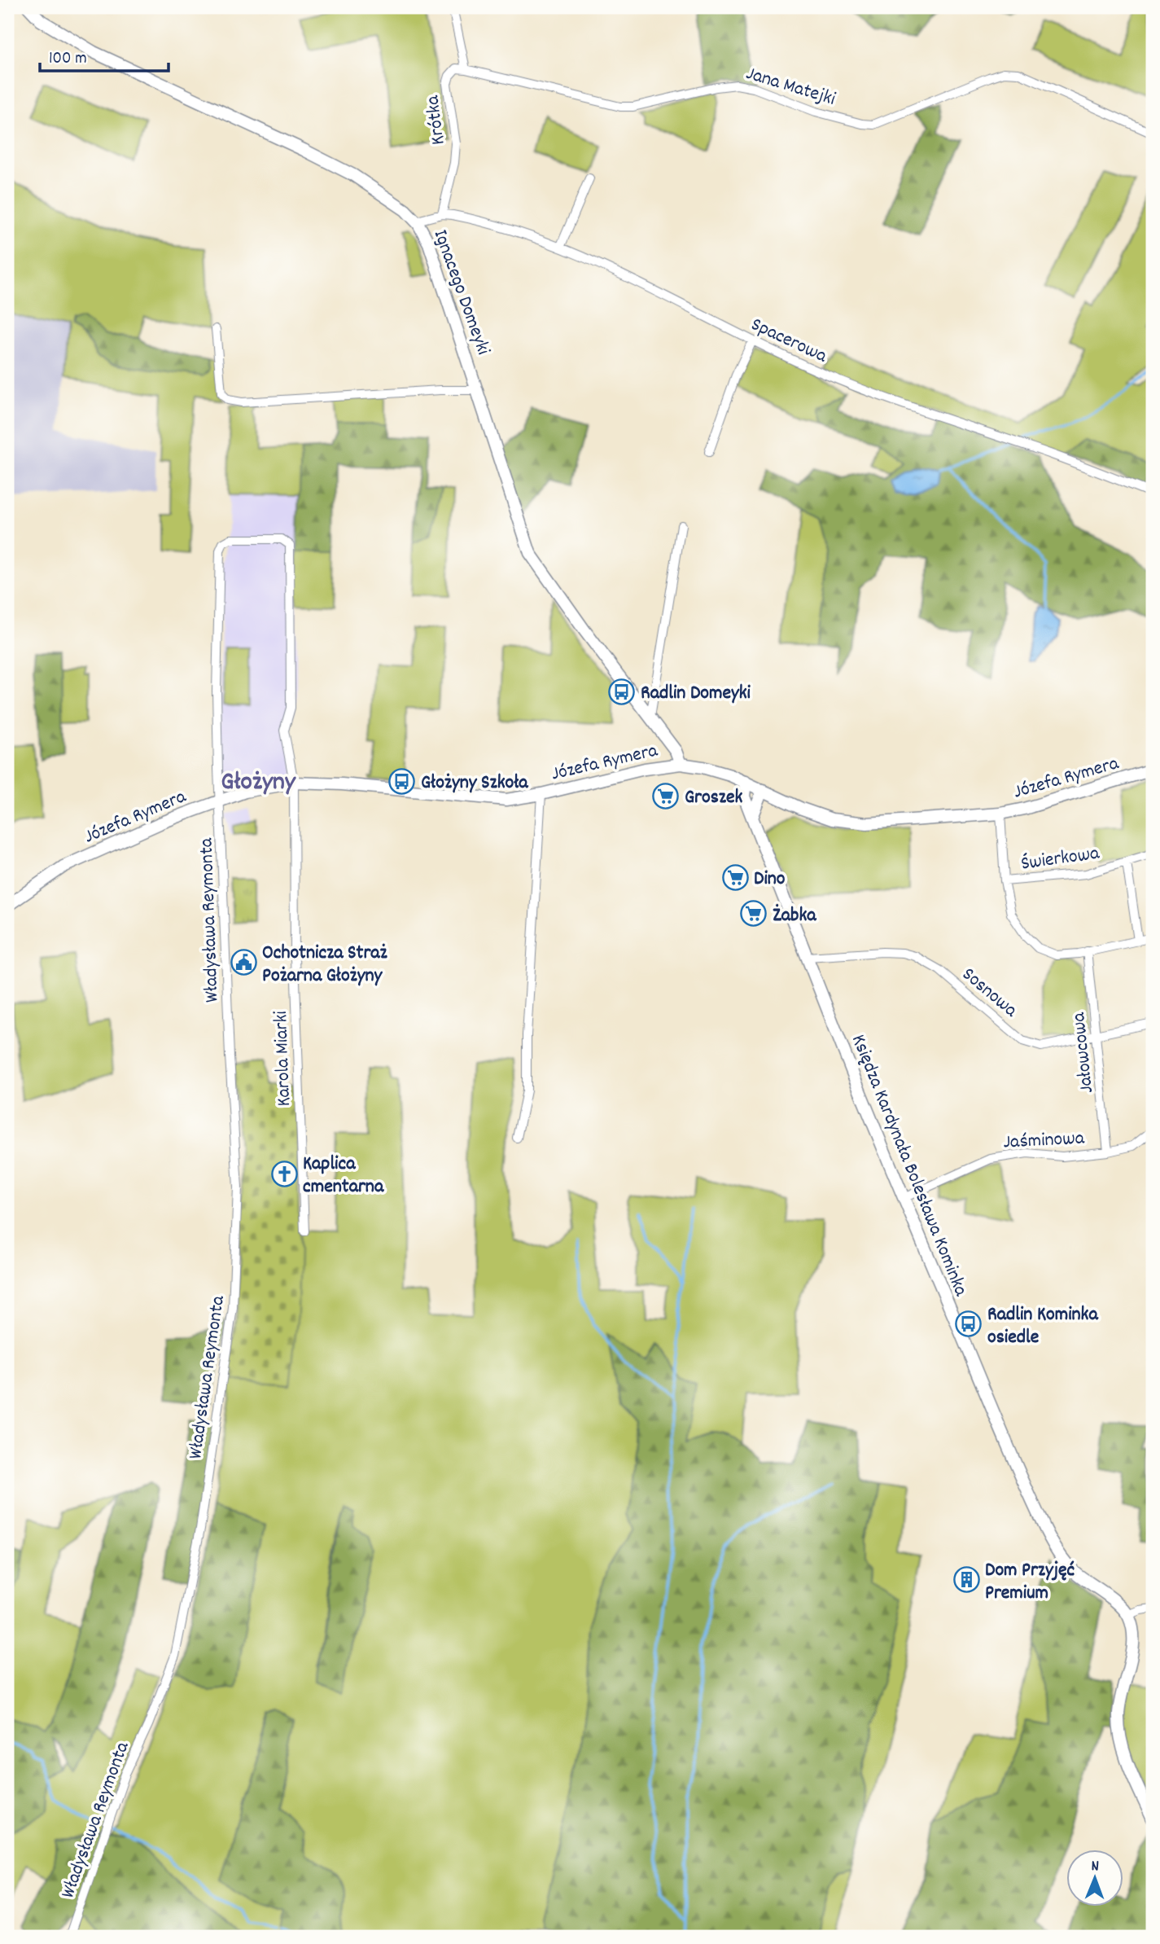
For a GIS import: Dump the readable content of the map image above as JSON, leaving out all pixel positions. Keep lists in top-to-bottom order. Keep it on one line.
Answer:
{"streets":{"street":["Jana Matejki","Krótka","Ignacego Domeyki","Spacerowa","Józefa Rymera","Świerkowa","Władysława Reymonta","Sosnowa","Jałowcowa","Karola Miarki","Jaśminowa","Księdza Kardynała Bolesława Kominka"]},"crossings":[["Jana Matejki","Krótka"],["Krótka","Spacerowa"],["Ignacego Domeyki","Spacerowa"],["Ignacego Domeyki","Józefa Rymera"],["Józefa Rymera","Władysława Reymonta"],["Józefa Rymera","Karola Miarki"],["Józefa Rymera","Księdza Kardynała Bolesława Kominka"],["Władysława Reymonta","Karola Miarki"],["Sosnowa","Jałowcowa"],["Sosnowa","Księdza Kardynała Bolesława Kominka"],["Jałowcowa","Jaśminowa"],["Jaśminowa","Księdza Kardynała Bolesława Kominka"]],"districts":["Głożyny"],"places":{"bus stop":["Radlin Domeyki","Głożyny Szkoła","Radlin Kominka osiedle"],"supermarket":["Groszek","Dino","Żabka"],"public building":["Ochotnicza Straż Pożarna Głożyny"],"church":["Kaplica cmentarna"],"building":["Dom Przyjęć Premium"]},"scale_bar":"100 m","north":"top"}
